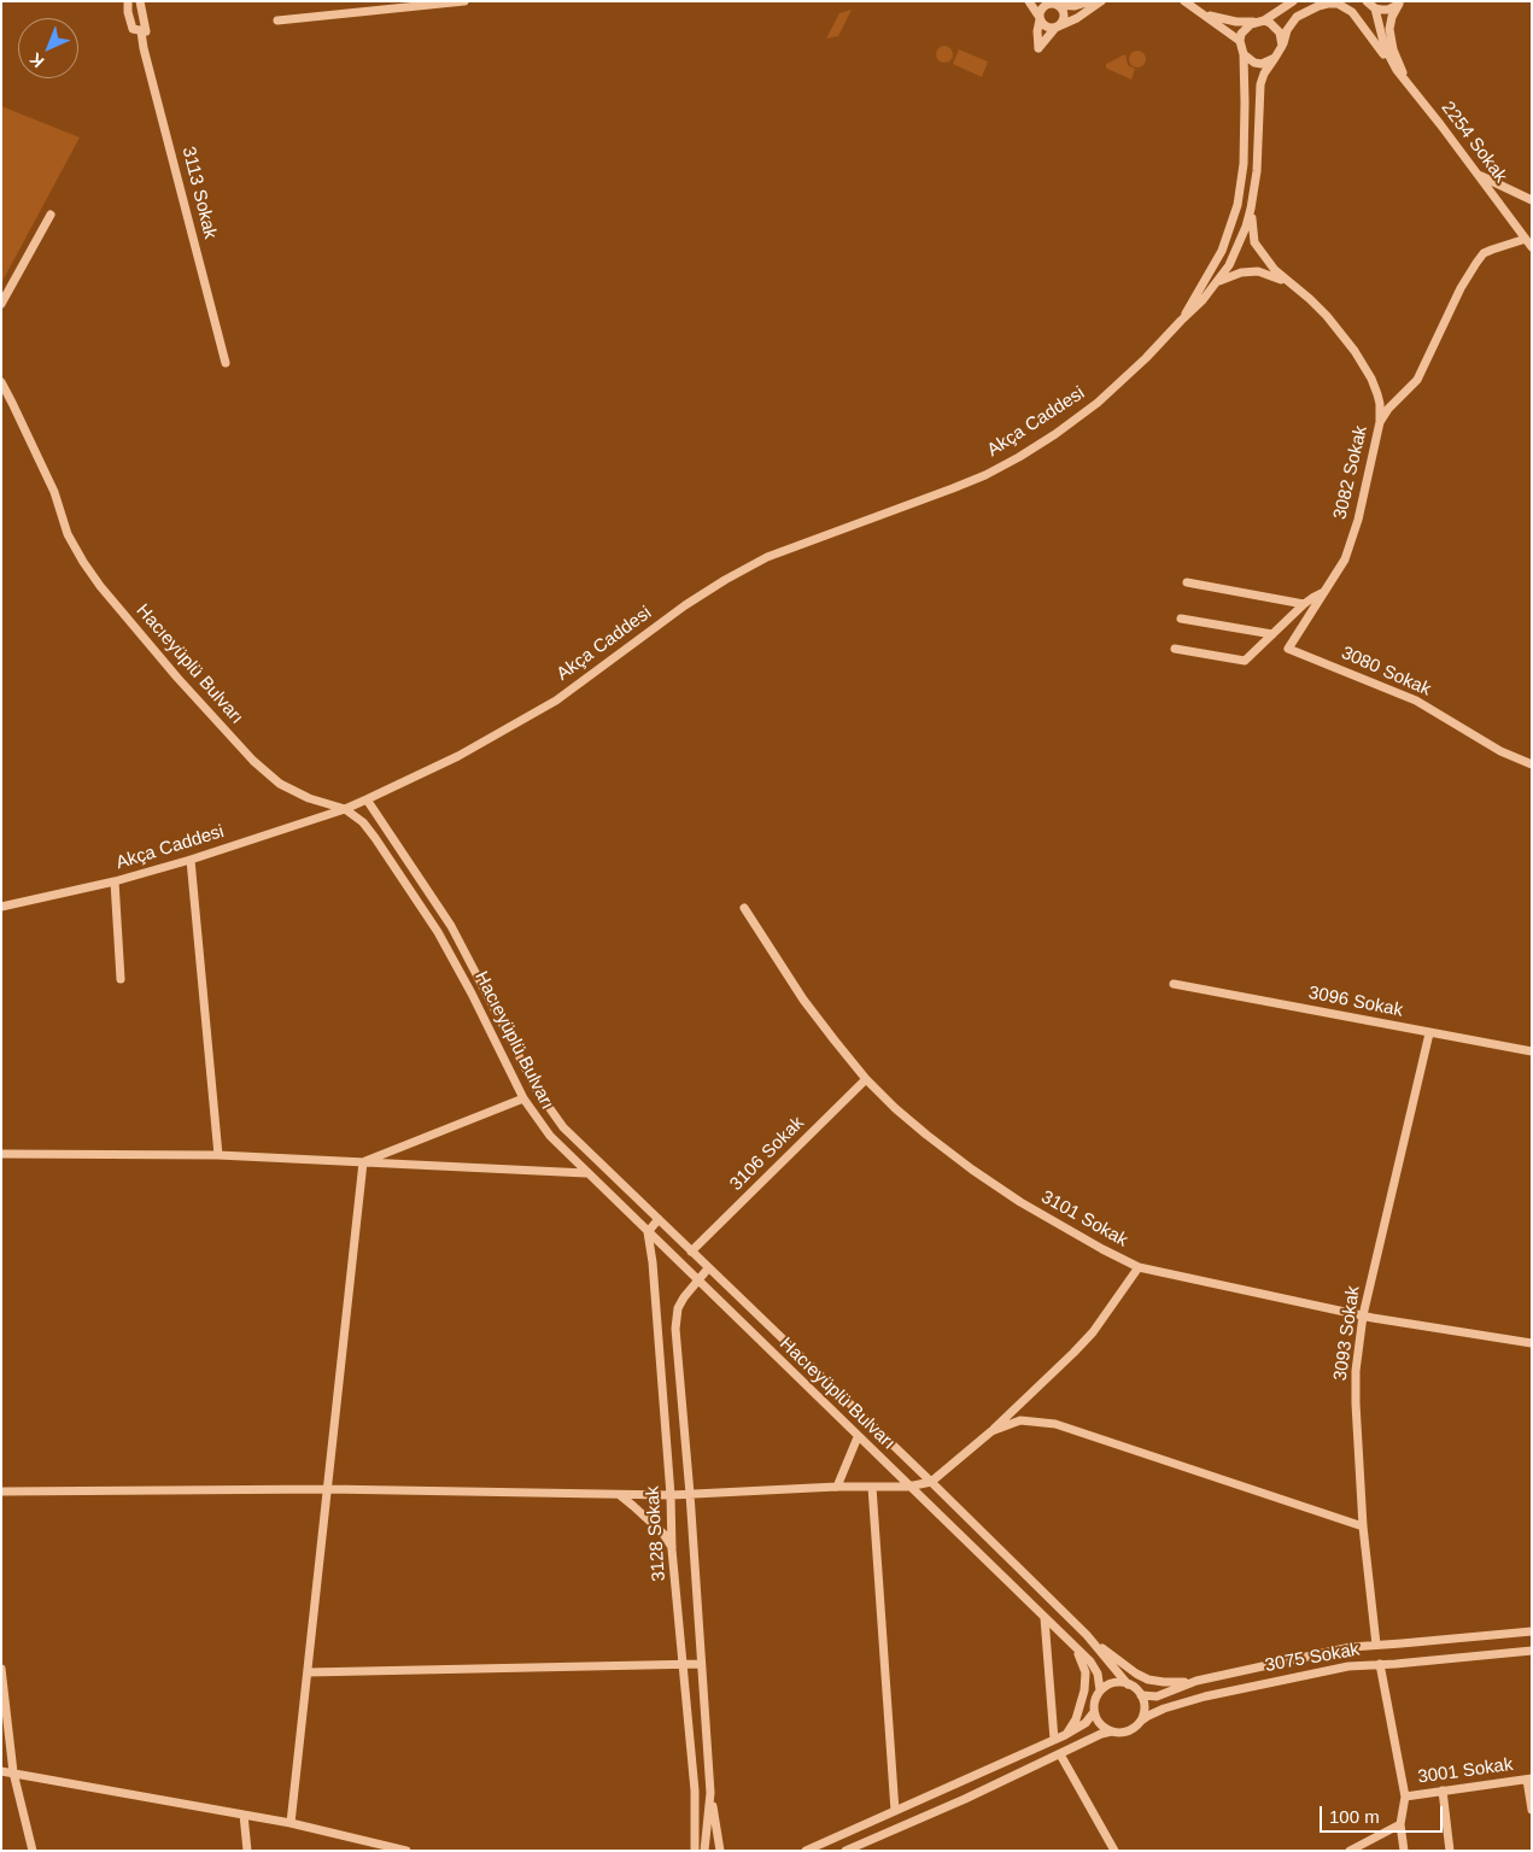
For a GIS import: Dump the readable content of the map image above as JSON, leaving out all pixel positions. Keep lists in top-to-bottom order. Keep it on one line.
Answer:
{"streets":{"street":["2254 Sokak","3113 Sokak","Akça Caddesi","3082 Sokak","Hacıeyüplü Bulvarı","3080 Sokak","3096 Sokak","3106 Sokak","3101 Sokak","3093 Sokak","3128 Sokak","3075 Sokak","3001 Sokak"]},"crossings":[["2254 Sokak","Akça Caddesi"],["2254 Sokak","3082 Sokak"],["Akça Caddesi","Hacıeyüplü Bulvarı"],["3082 Sokak","3080 Sokak"],["Hacıeyüplü Bulvarı","3106 Sokak"],["Hacıeyüplü Bulvarı","3128 Sokak"],["Hacıeyüplü Bulvarı","3075 Sokak"],["3096 Sokak","3093 Sokak"],["3106 Sokak","3101 Sokak"],["3101 Sokak","3093 Sokak"],["3093 Sokak","3075 Sokak"]],"scale_bar":"100 m","north":"bottom left"}
